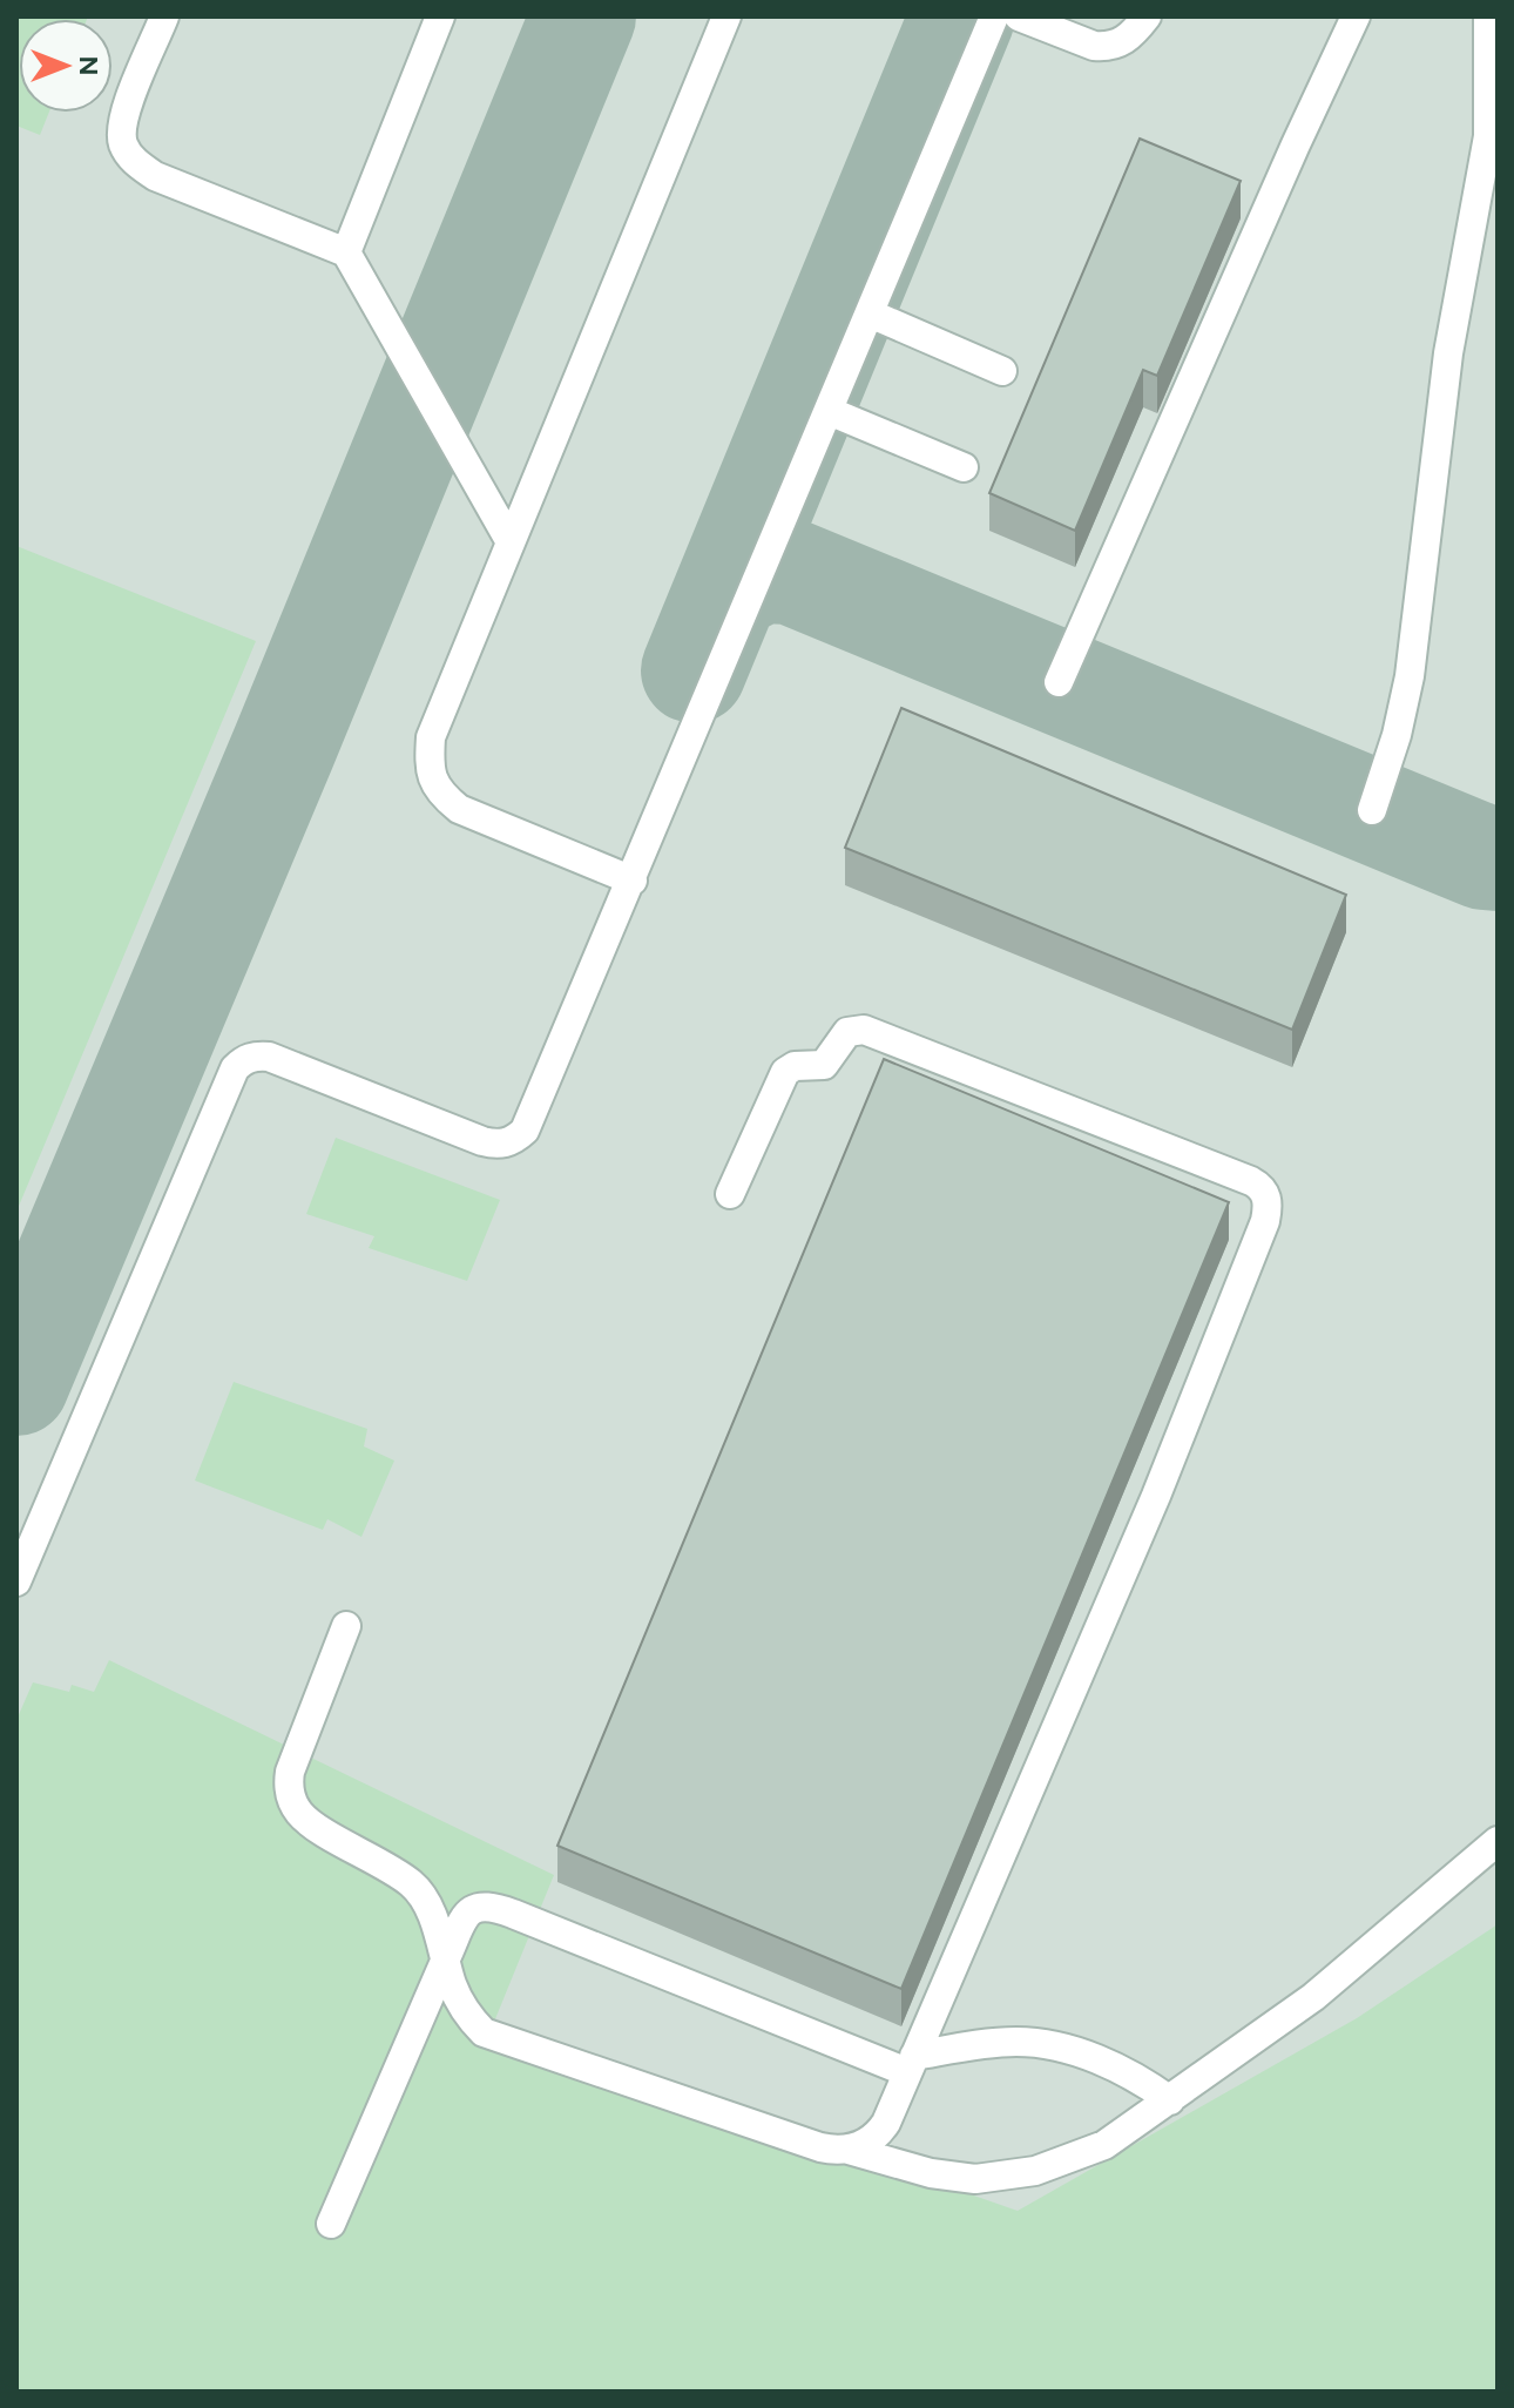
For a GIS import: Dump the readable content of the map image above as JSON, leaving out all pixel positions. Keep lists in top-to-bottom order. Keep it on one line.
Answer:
{"north":"right"}
